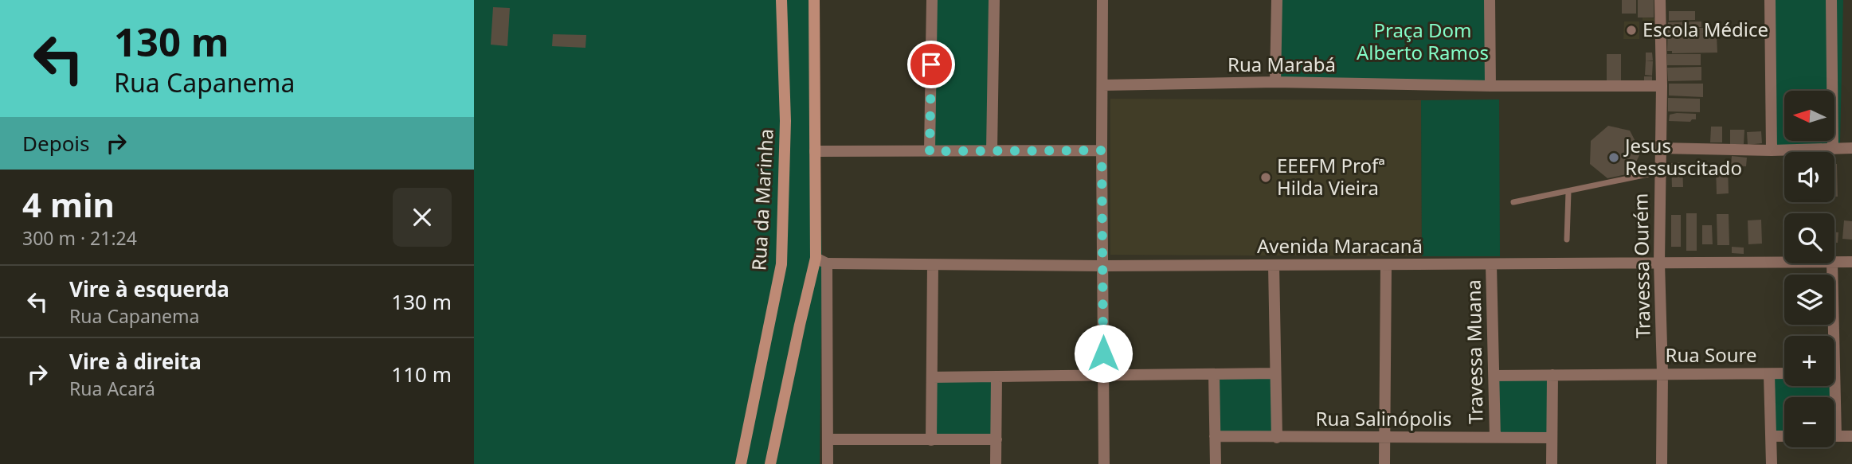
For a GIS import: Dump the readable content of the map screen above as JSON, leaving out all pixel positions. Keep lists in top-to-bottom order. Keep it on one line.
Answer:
{"streets":{"main road":["Rua da Marinha"],"street":["Rua Marabá","Avenida Maracanã","Travessa Ourém","Travessa Muana","Rua Soure","Rua Salinópolis"]},"crossings":[["Rua Marabá","Travessa Ourém"],["Avenida Maracanã","Travessa Ourém"],["Avenida Maracanã","Travessa Muana"],["Travessa Ourém","Rua Soure"],["Travessa Muana","Rua Soure"],["Travessa Muana","Rua Salinópolis"]],"parks":["Praça Dom Alberto Ramos"],"places":["Escola Médice","Jesus Ressuscitado","EEEFM Profª Hilda Vieira"],"north":"left","page":{"turn":["130 m","Rua Capanema"],"map_buttons":["+","−"],"then":"Depois","heading":["4 min","300 m · 21:24"],"list":[{"name":"Vire à esquerda","note":"Rua Capanema","value":"130 m"},{"name":"Vire à direita","note":"Rua Acará","value":"110 m"}]}}
